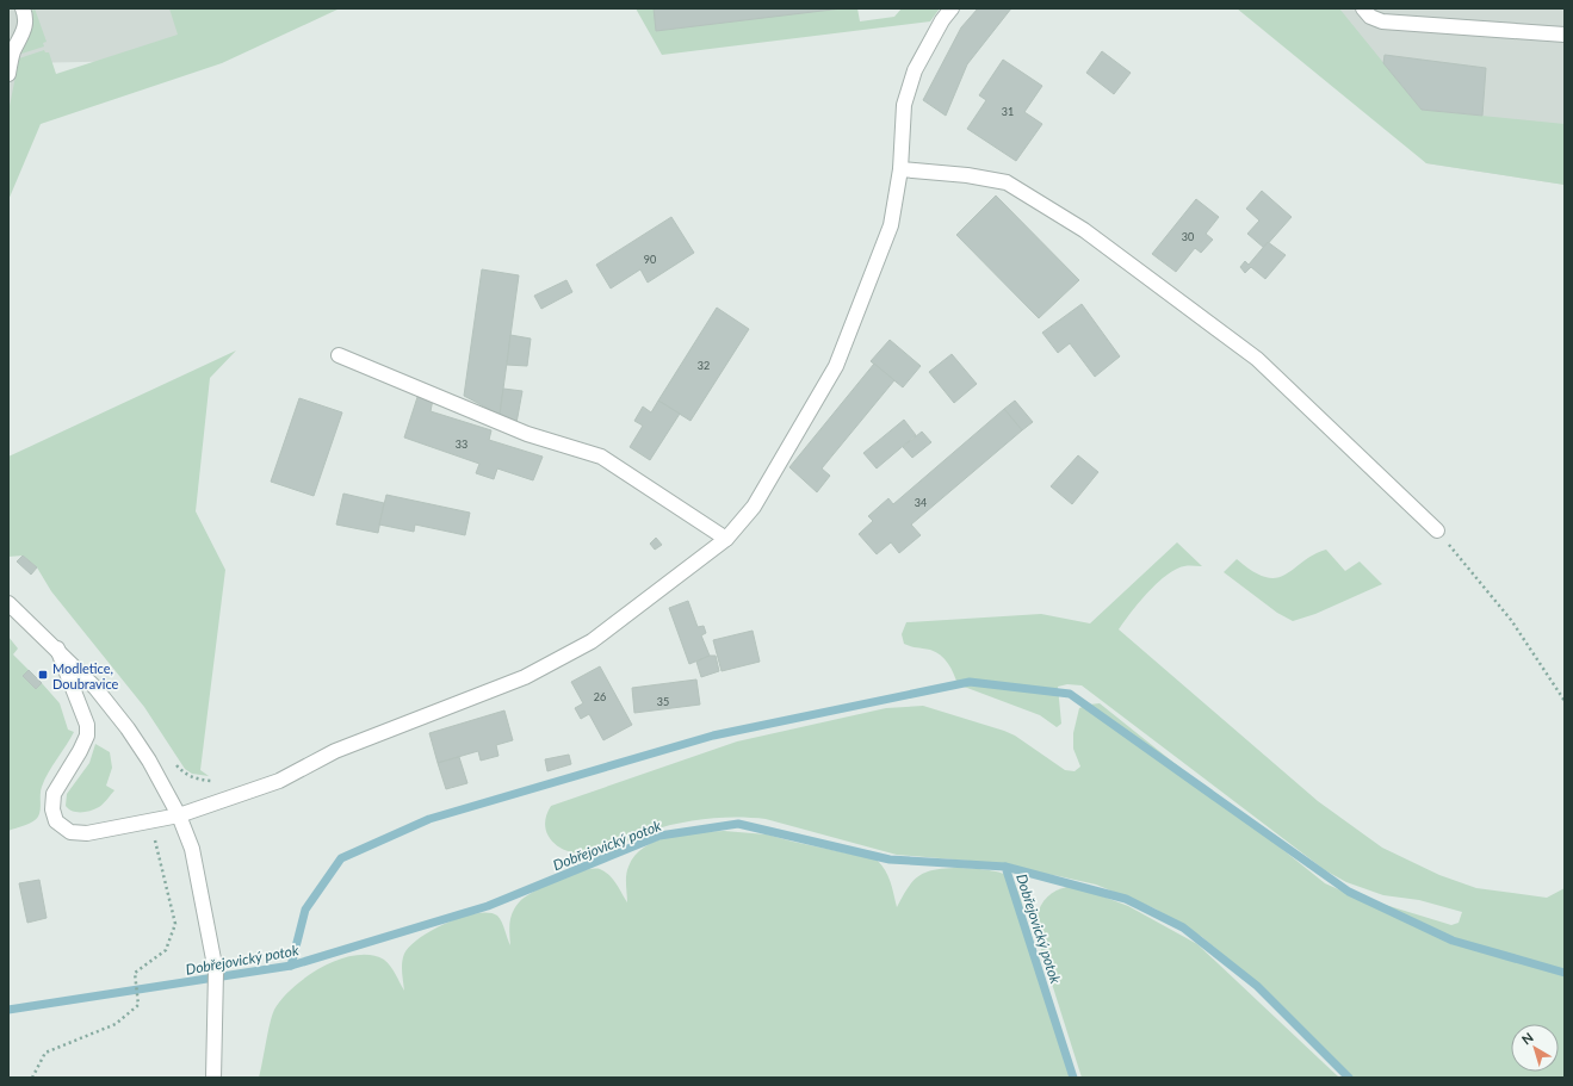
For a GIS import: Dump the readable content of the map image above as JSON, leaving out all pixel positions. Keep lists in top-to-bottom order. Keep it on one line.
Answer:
{"water":["Dobřejovický potok"],"places":{"transit":["Modletice, Doubravice"]},"house_numbers":["31","30","90","32","33","34","26","35"],"north":"top left"}
